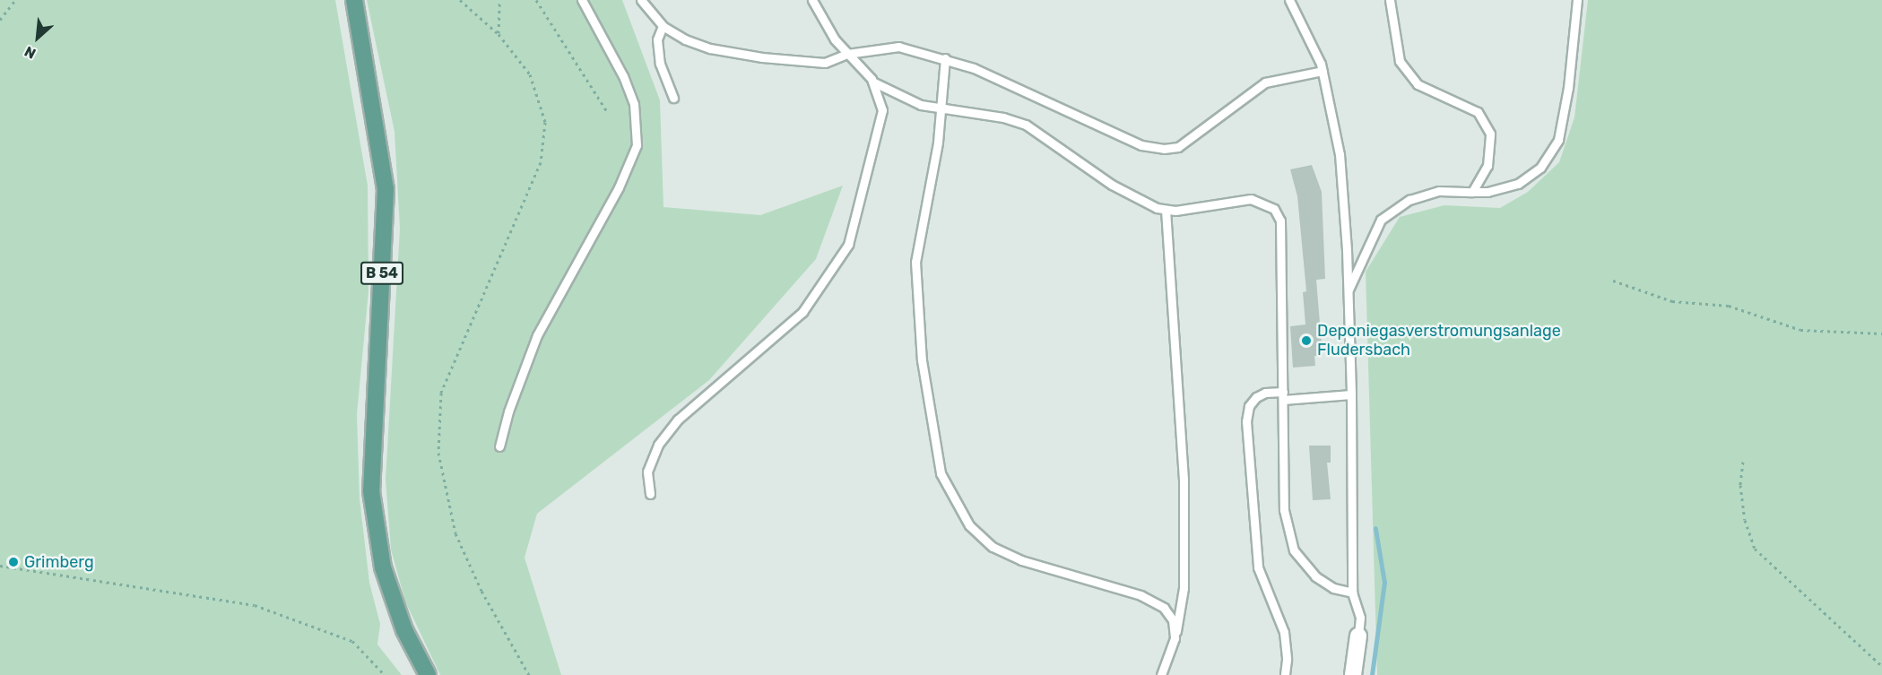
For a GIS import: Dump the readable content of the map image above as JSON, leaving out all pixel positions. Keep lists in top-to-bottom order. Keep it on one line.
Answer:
{"streets":{"main road":["B 54"]},"places":["Deponiegasverstromungsanlage Fludersbach","Grimberg"],"north":"bottom left"}
